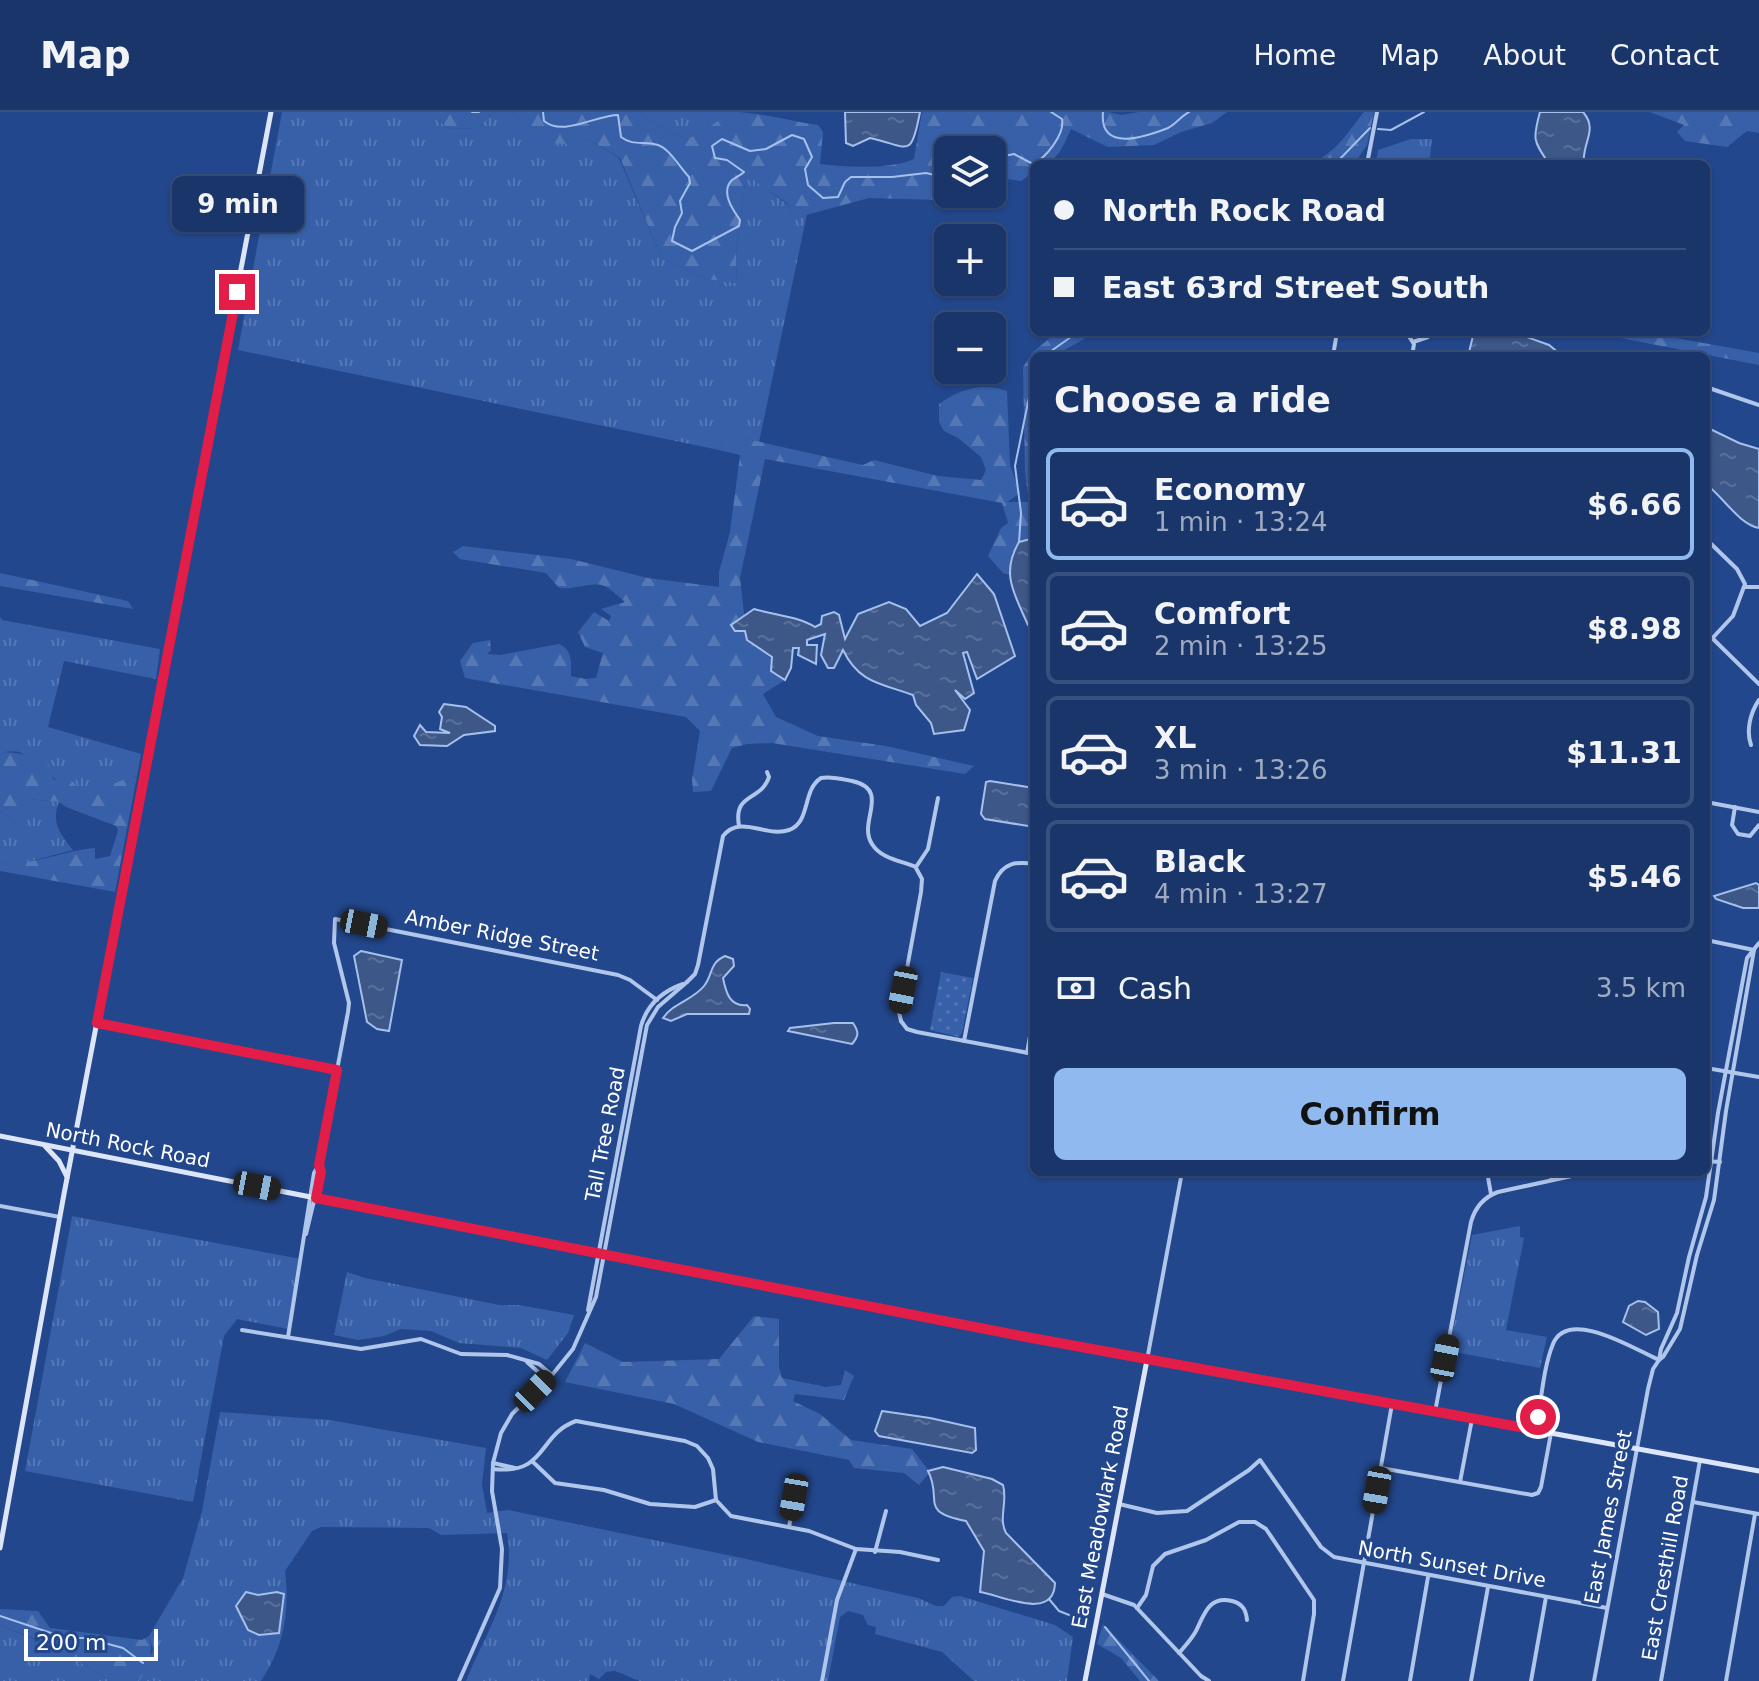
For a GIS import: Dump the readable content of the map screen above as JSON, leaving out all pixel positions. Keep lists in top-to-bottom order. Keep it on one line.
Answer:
{"streets":{"main road":["North Rock Road","East Meadowlark Road"],"street":["Amber Ridge Street","Tall Tree Road","East James Street","North Sunset Drive","East Cresthill Road"]},"crossings":[["Amber Ridge Street","Tall Tree Road"],["Tall Tree Road","North Rock Road"],["North Rock Road","East Meadowlark Road"],["North Rock Road","East James Street"],["North Rock Road","East Cresthill Road"],["East Meadowlark Road","North Sunset Drive"],["East James Street","North Sunset Drive"]],"scale_bar":"200 m","page":{"header":"Map","nav":["Home","Map","About","Contact"],"map_buttons":["+","−"],"banner":["North Rock Road","East 63rd Street South"],"bubble":"9 min","heading":"Choose a ride","list":[{"name":"Economy","note":"1 min · 13:24","value":"$6.66"},{"name":"Comfort","note":"2 min · 13:25","value":"$8.98"},{"name":"XL","note":"3 min · 13:26","value":"$11.31"},{"name":"Black","note":"4 min · 13:27","value":"$5.46"}],"pay":["Cash","3.5 km"],"buttons":"Confirm","scale":"200 m"}}
